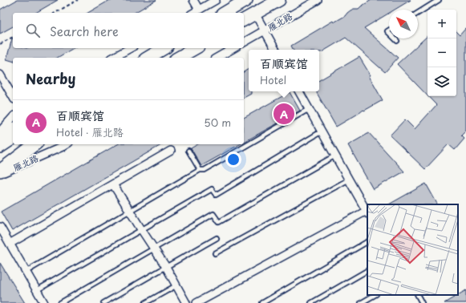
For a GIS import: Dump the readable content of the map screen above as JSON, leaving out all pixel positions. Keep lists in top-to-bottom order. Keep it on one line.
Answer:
{"streets":{"street":["雁北路"]},"north":"top left","page":{"map_buttons":["+","−"],"search":"Search here","popup":["百顺宾馆","Hotel"],"heading":"Nearby","list":[{"mark":"A","name":"百顺宾馆","note":"Hotel · 雁北路","value":"50 m"}],"pins":"A"}}
